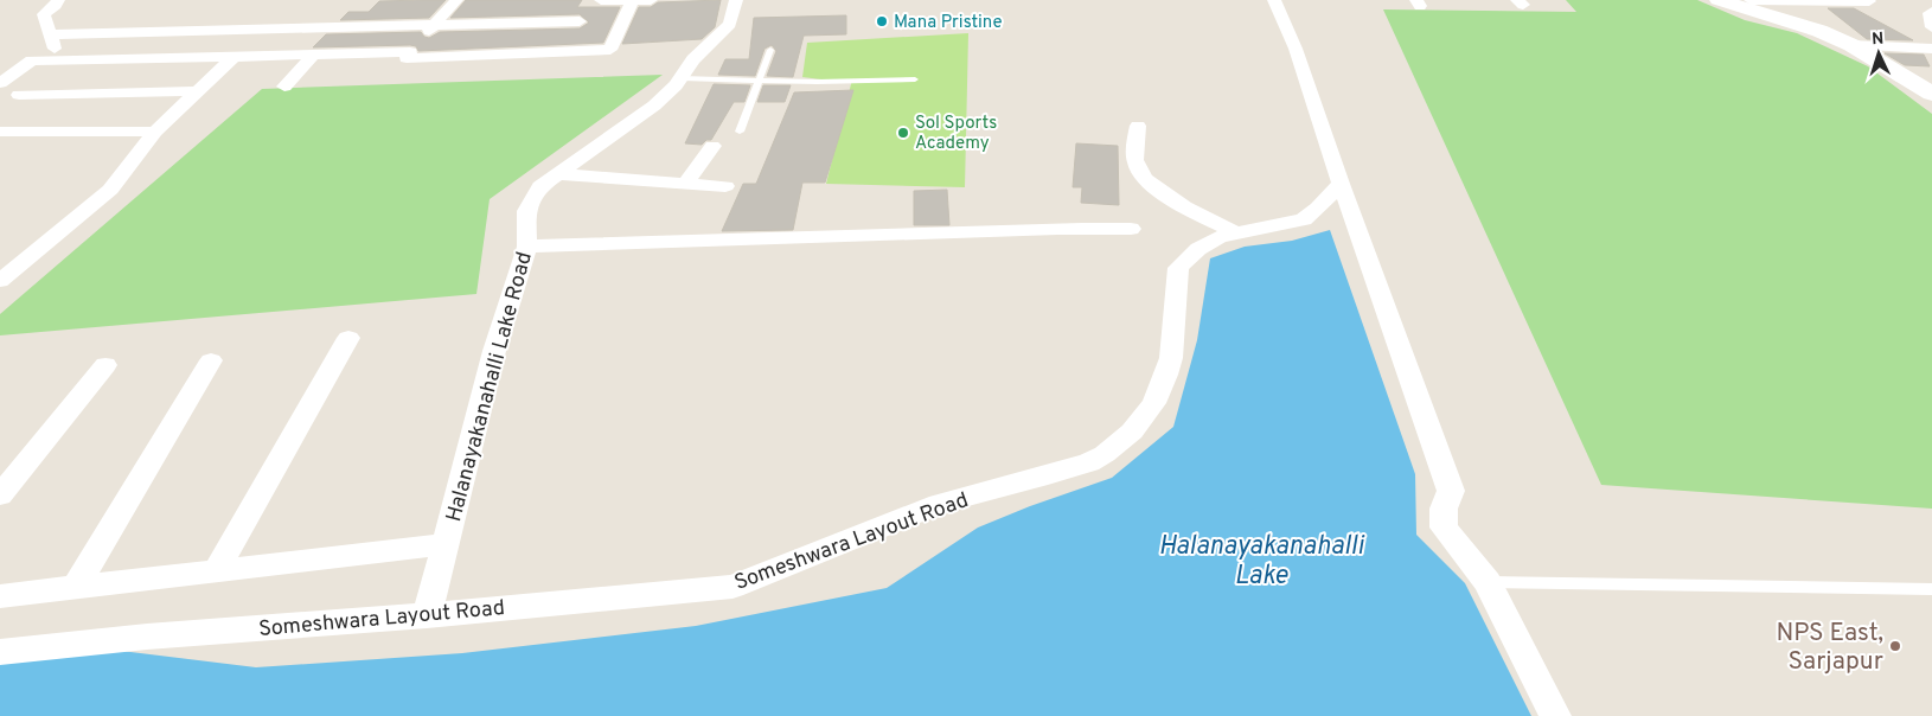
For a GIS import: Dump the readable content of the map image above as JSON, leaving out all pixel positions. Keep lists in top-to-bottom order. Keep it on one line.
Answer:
{"streets":{"street":["Halanayakanahalli Lake Road","Someshwara Layout Road"]},"crossings":[["Halanayakanahalli Lake Road","Someshwara Layout Road"]],"water":["Halanayakanahalli Lake"],"places":["Mana Pristine","Sol Sports Academy","NPS East, Sarjapur"],"north":"top"}
